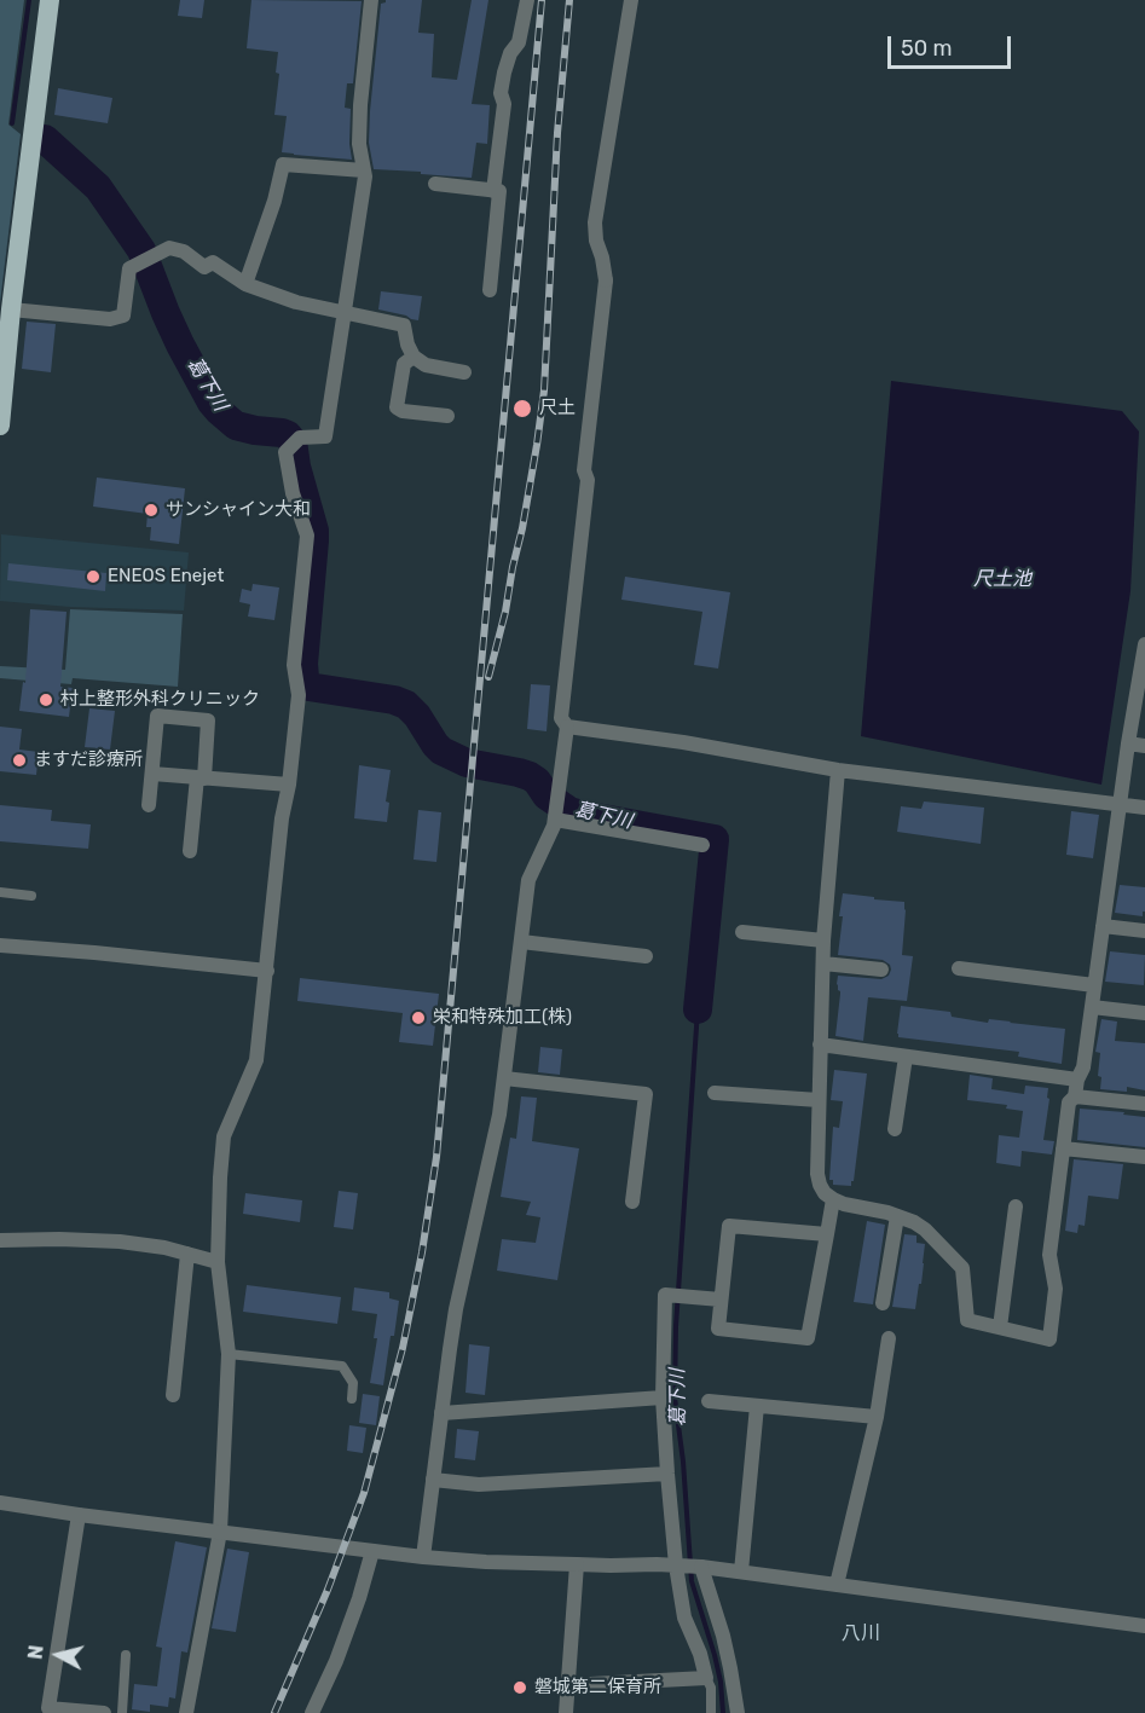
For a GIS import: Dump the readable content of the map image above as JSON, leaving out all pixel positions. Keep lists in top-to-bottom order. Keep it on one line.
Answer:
{"districts":["八川"],"water":["葛下川","尺土池"],"places":["尺土","サンシャイン大和","ENEOS Enejet","村上整形外科クリニック","ますだ診療所","栄和特殊加工(株)","磐城第二保育所"],"scale_bar":"50 m","north":"left"}
